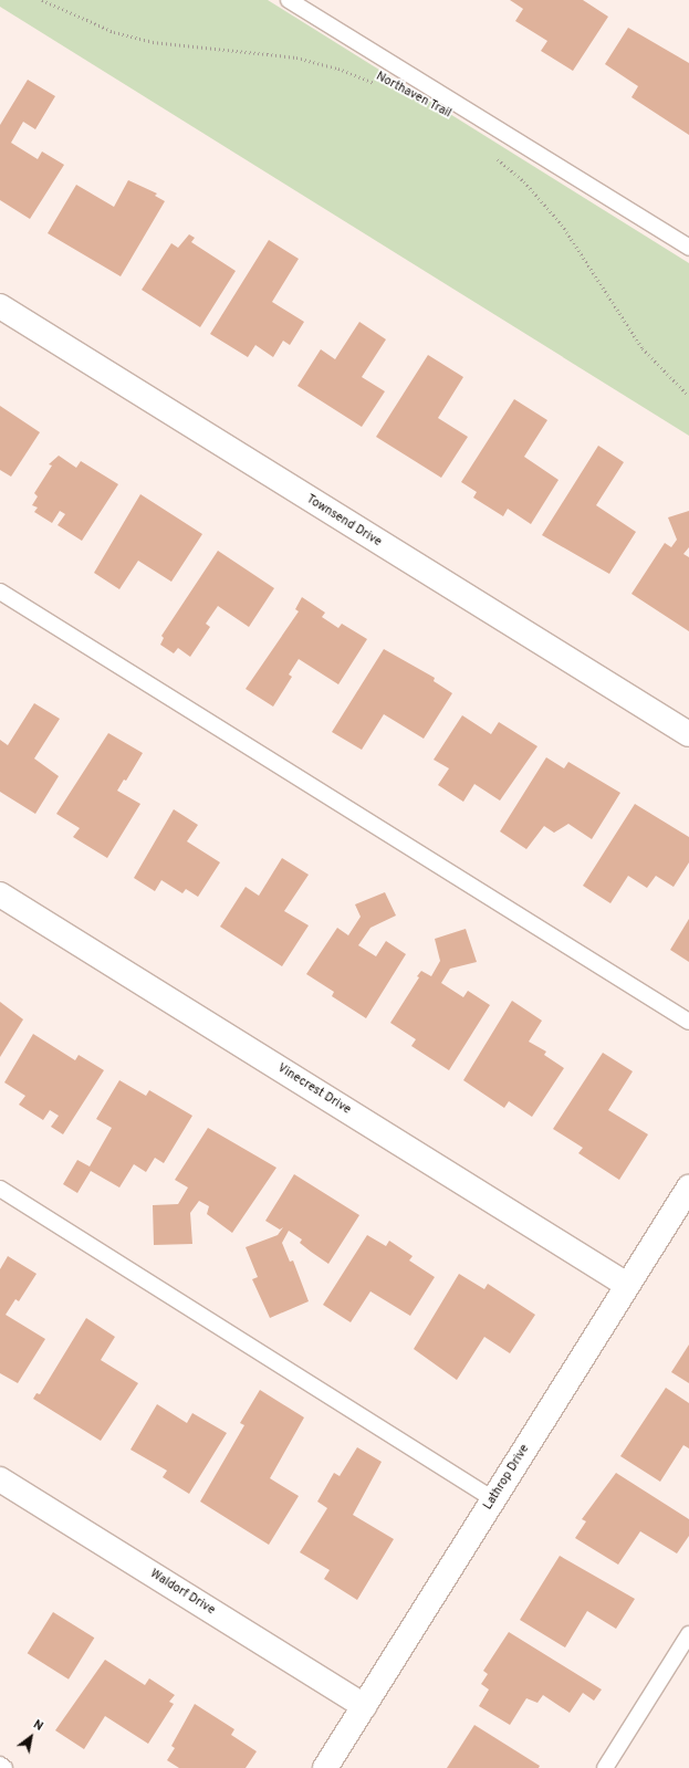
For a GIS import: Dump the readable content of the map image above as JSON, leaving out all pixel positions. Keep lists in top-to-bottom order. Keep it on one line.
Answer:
{"streets":{"street":["Townsend Drive","Vinecrest Drive","Lathrop Drive","Waldorf Drive"],"path":["Northaven Trail"]},"crossings":[["Vinecrest Drive","Lathrop Drive"],["Lathrop Drive","Waldorf Drive"]],"north":"top right"}
